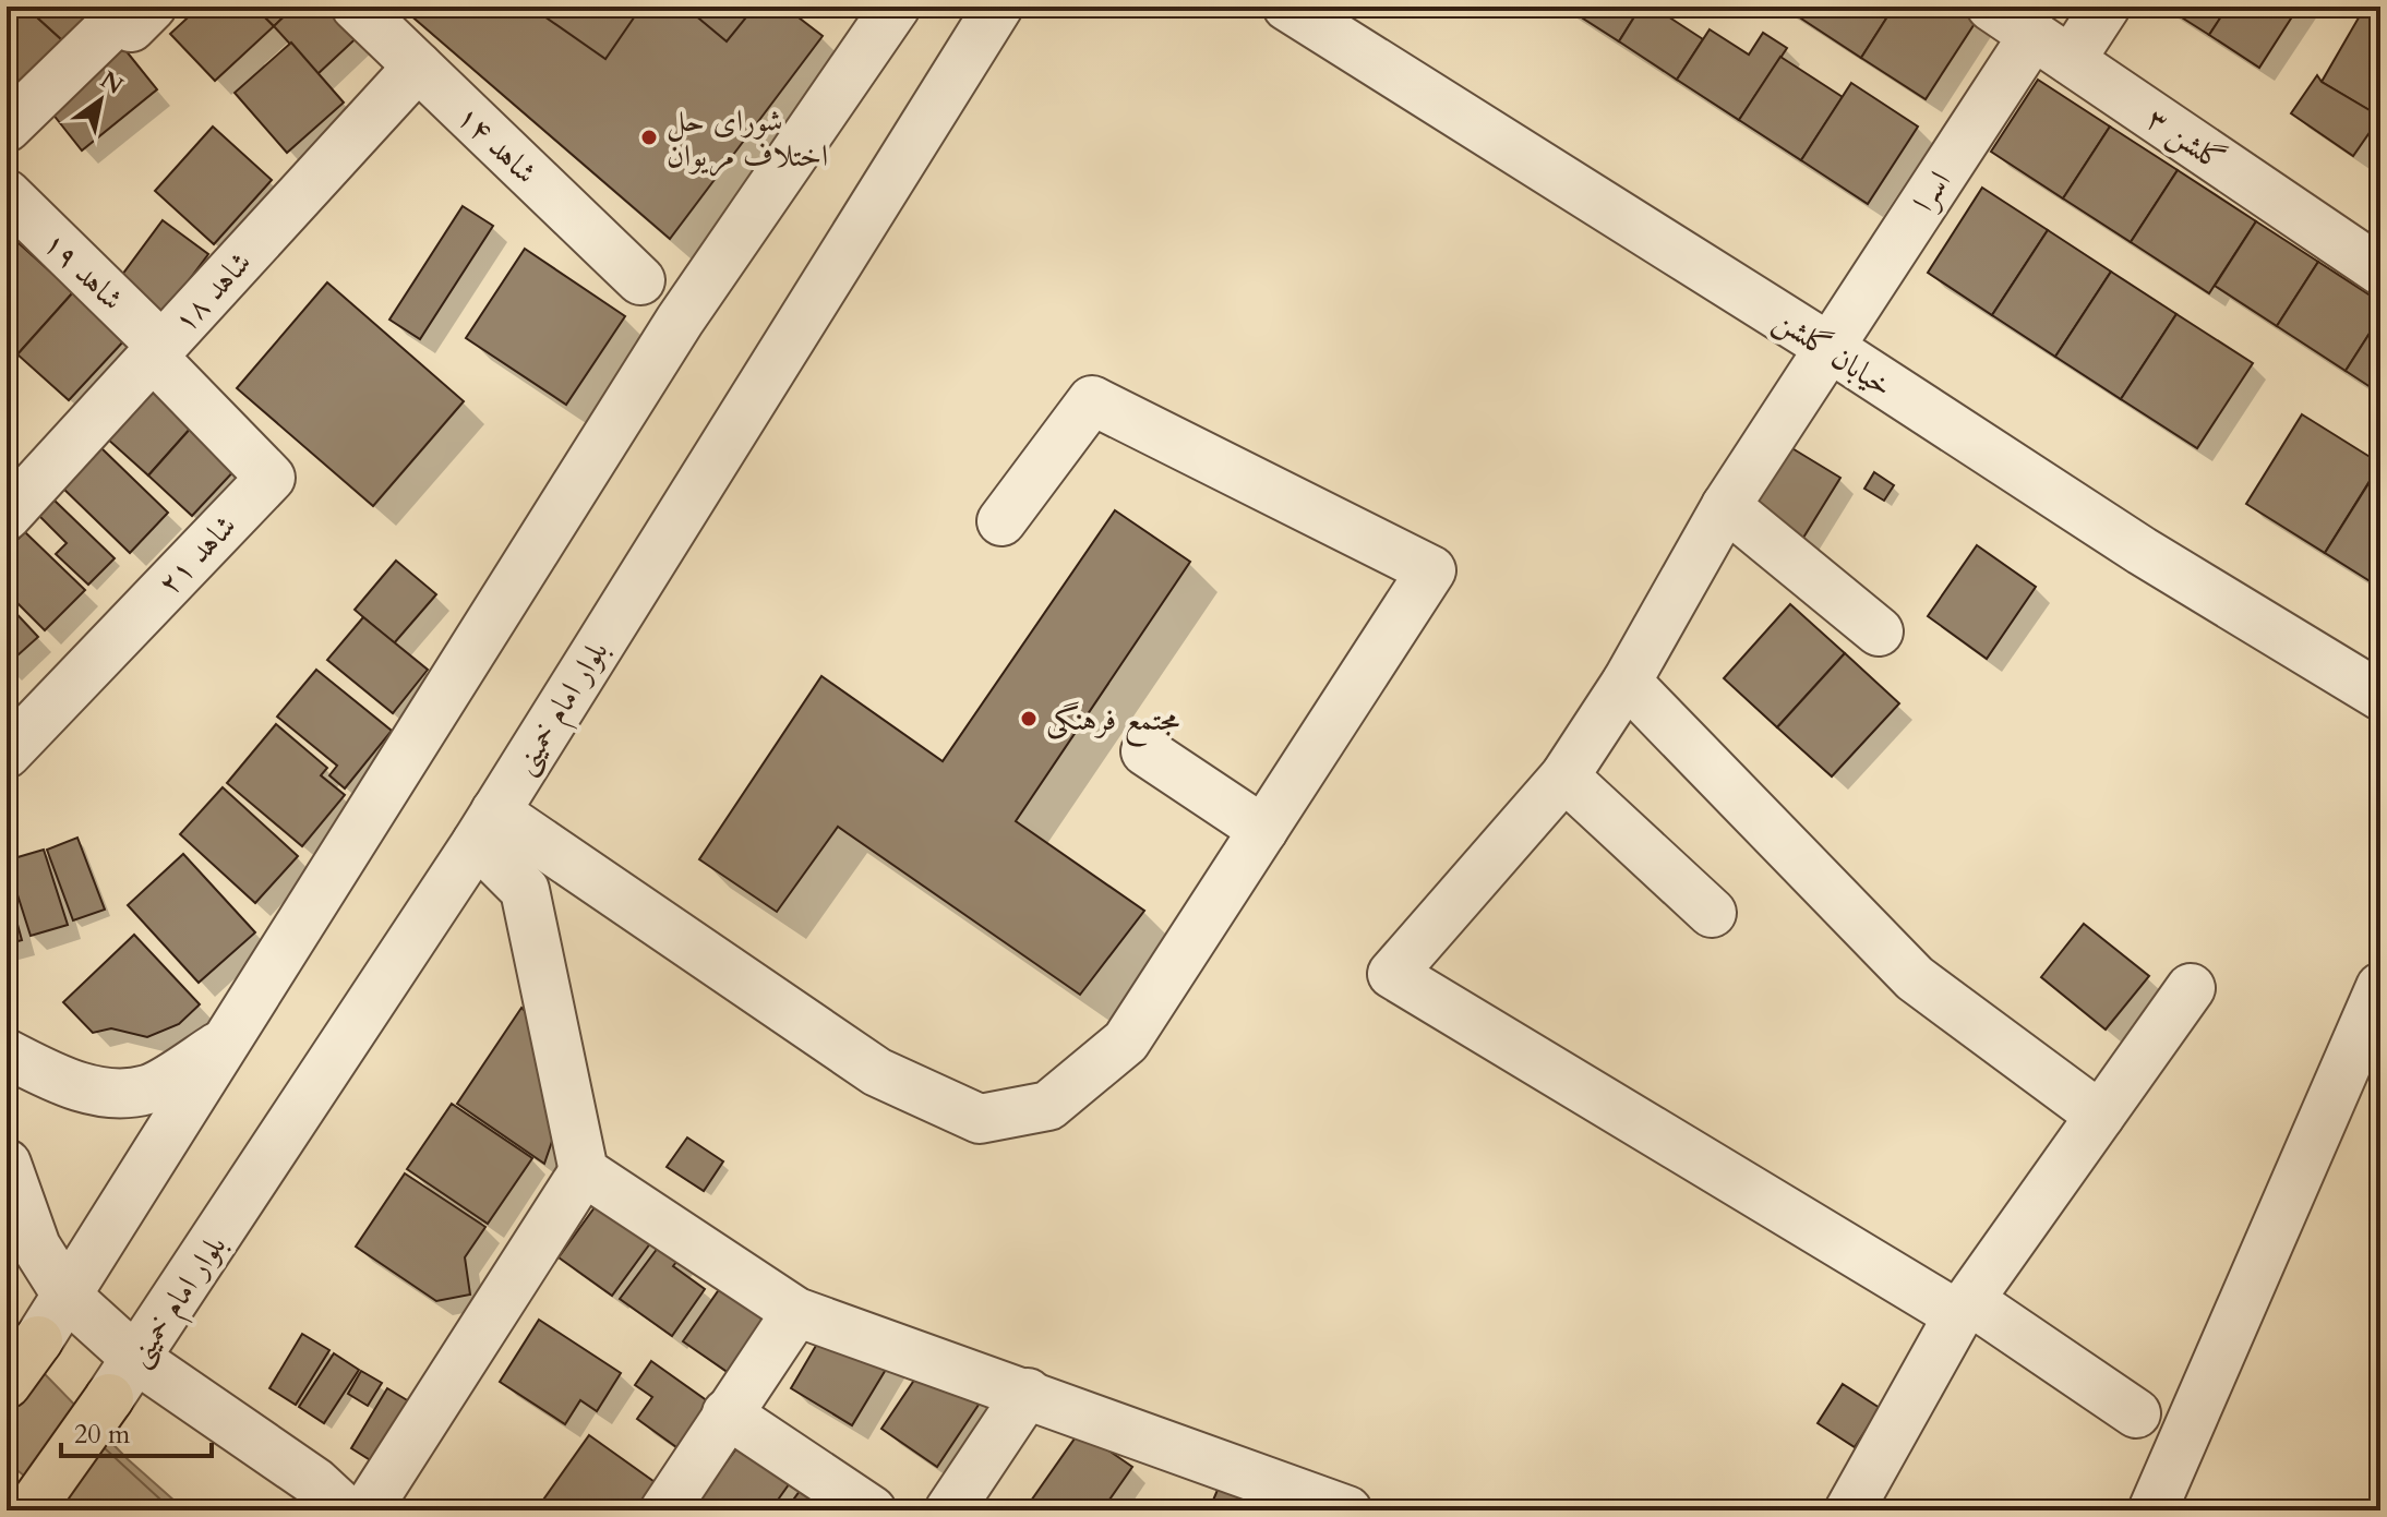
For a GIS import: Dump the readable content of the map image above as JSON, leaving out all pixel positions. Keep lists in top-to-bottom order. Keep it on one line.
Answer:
{"streets":{"street":["گلشن ۳","شاهد ۱۴","اسرا","شاهد ۱۹","شاهد ۱۸","خیابان گلشن","شاهد ۲۱","بلوار امام خمینی"]},"crossings":[["گلشن ۳","اسرا"],["شاهد ۱۴","شاهد ۱۸"],["اسرا","خیابان گلشن"],["شاهد ۱۹","شاهد ۱۸"],["شاهد ۱۹","شاهد ۲۱"],["شاهد ۱۸","شاهد ۲۱"]],"places":["شورای حل اختلاف مریوان","مجتمع فرهنگی"],"scale_bar":"20 m","north":"top right"}
